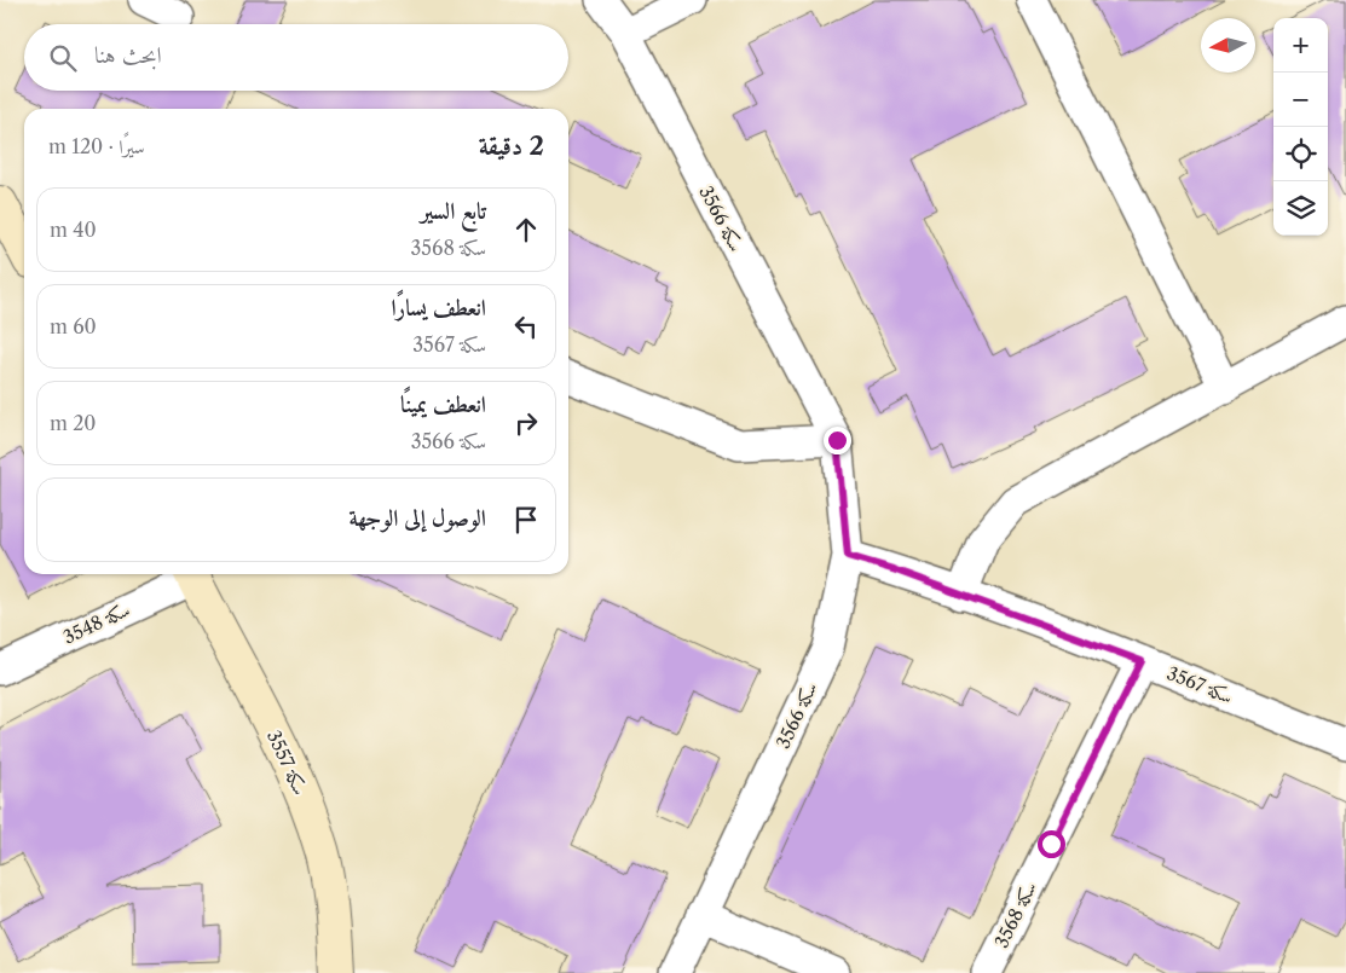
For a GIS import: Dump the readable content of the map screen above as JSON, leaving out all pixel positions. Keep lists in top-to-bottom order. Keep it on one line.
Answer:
{"streets":{"street":["سكة 3566","سكة 3548","سكة 3567","سكة 3557","سكة 3568"]},"crossings":[["سكة 3566","سكة 3567"],["سكة 3567","سكة 3568"]],"north":"left","page":{"map_buttons":["+","−"],"search":"ابحث هنا","heading":["2 دقيقة","سيرًا · 120 m"],"list":[["تابع السير","سكة 3568","40 m"],["انعطف يسارًا","سكة 3567","60 m"],["انعطف يمينًا","سكة 3566","20 m"],"الوصول إلى الوجهة"]}}
